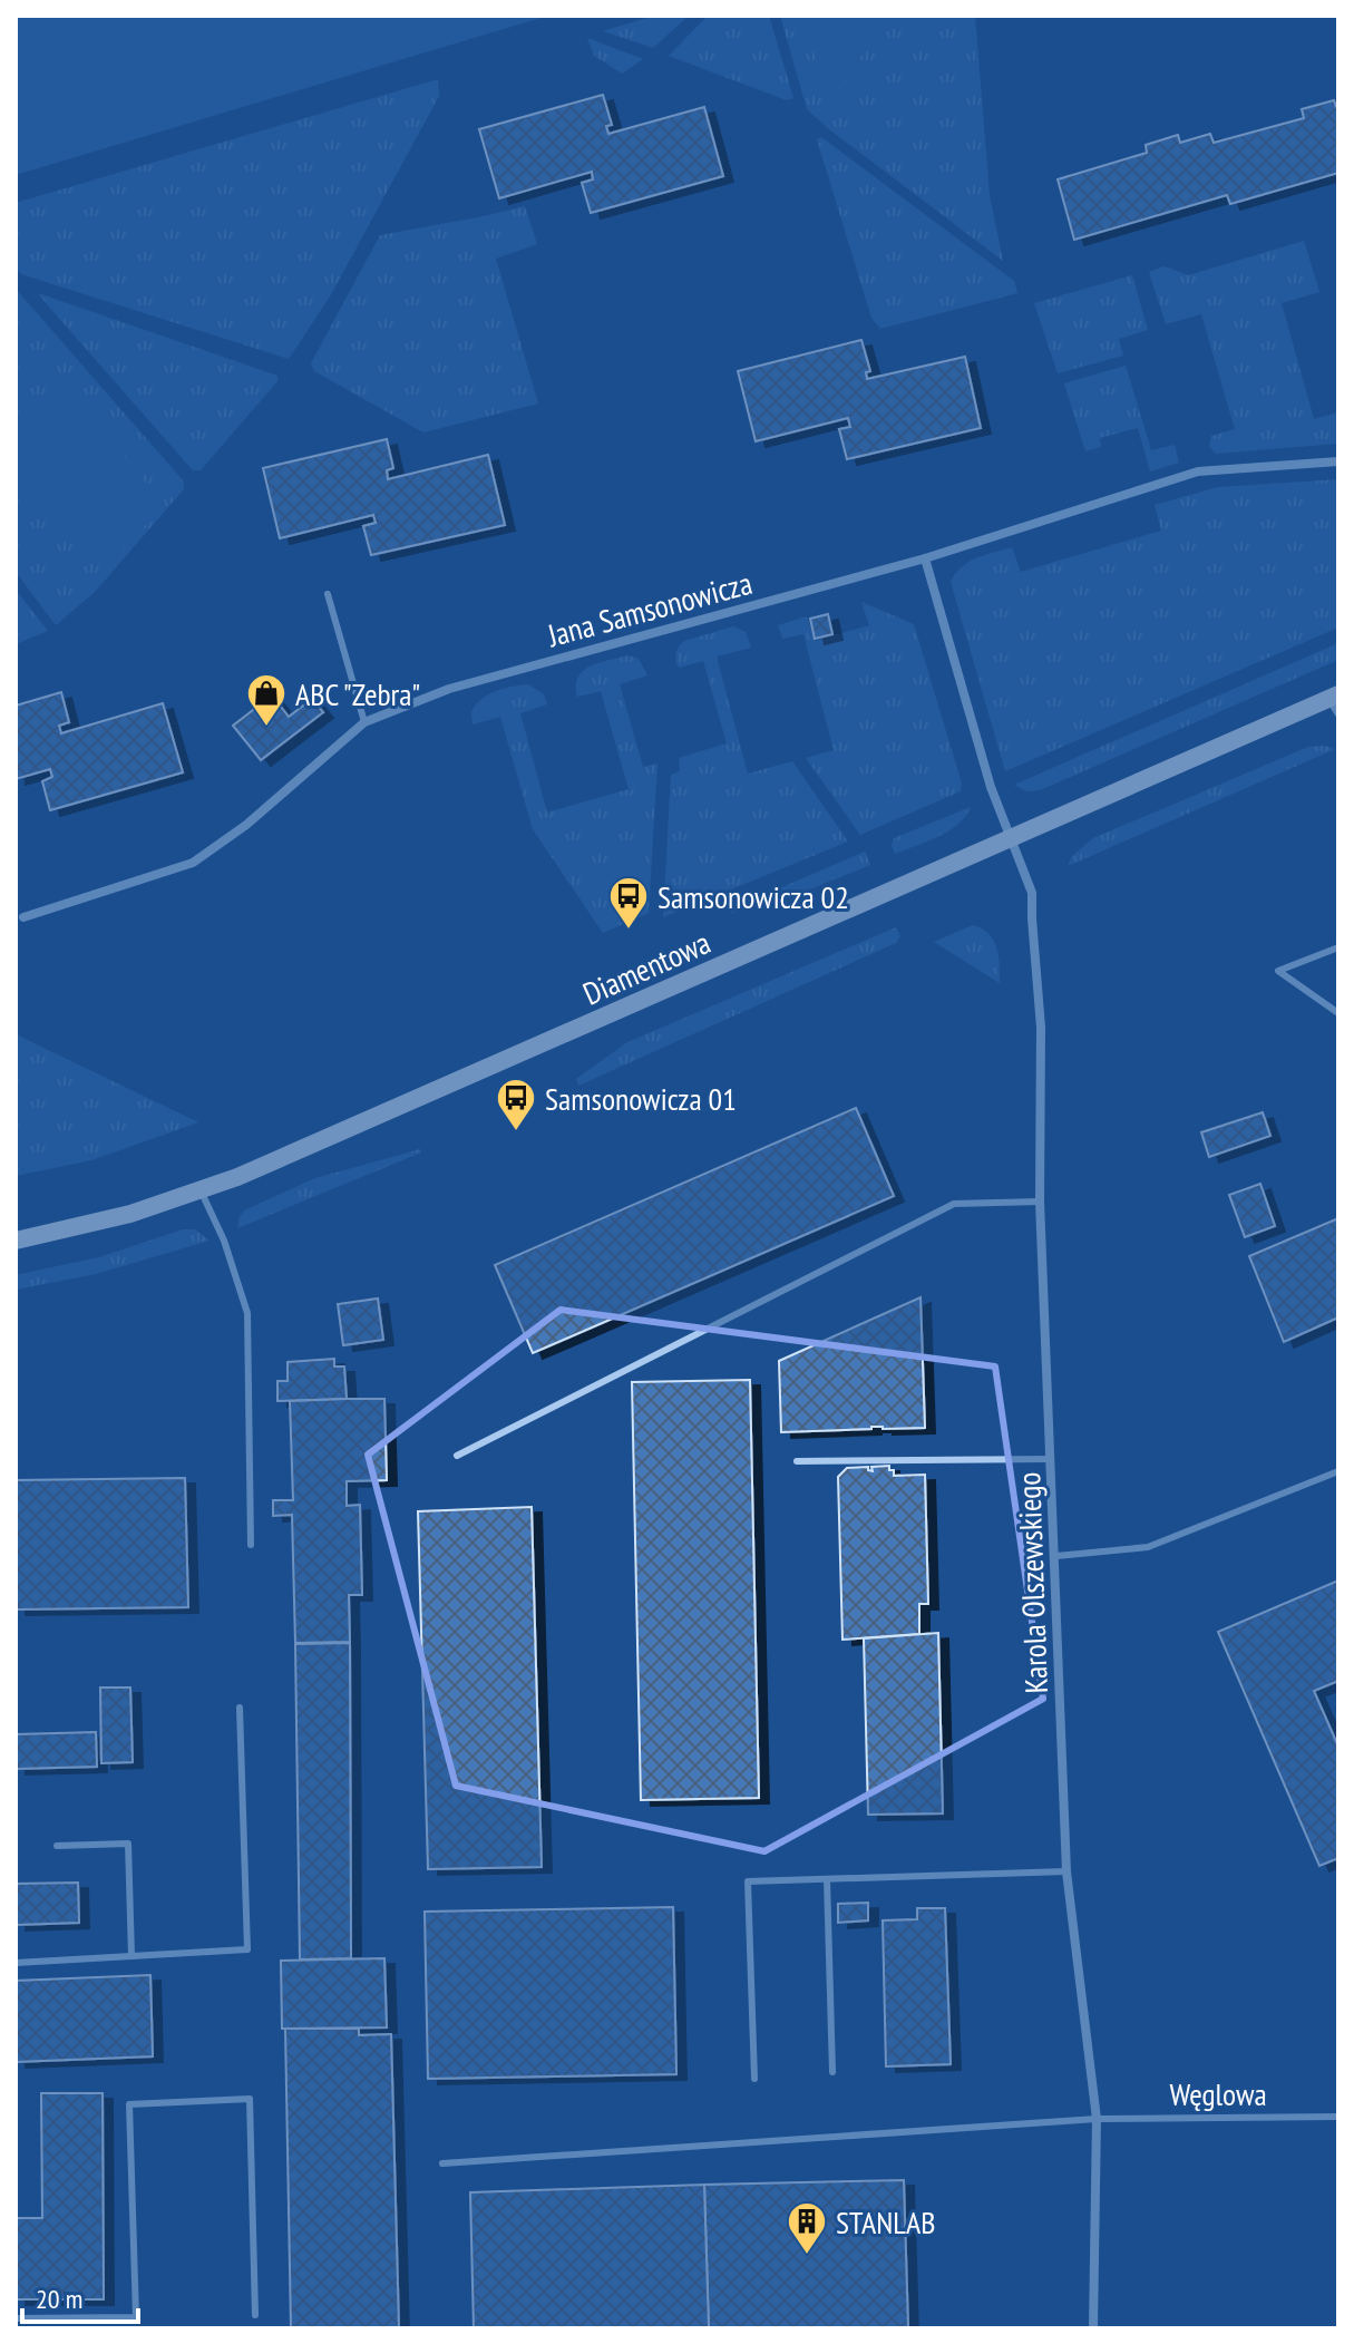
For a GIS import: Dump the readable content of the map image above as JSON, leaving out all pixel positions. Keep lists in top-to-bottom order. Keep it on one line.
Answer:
{"streets":{"street":["Jana Samsonowicza","Diamentowa","Karola Olszewskiego"],"lane":["Węglowa"]},"crossings":[["Jana Samsonowicza","Karola Olszewskiego"],["Diamentowa","Karola Olszewskiego"],["Karola Olszewskiego","Węglowa"]],"places":{"shop":["ABC \"Zebra\""],"bus stop":["Samsonowicza 02","Samsonowicza 01"],"building":["STANLAB"]},"scale_bar":"20 m"}
